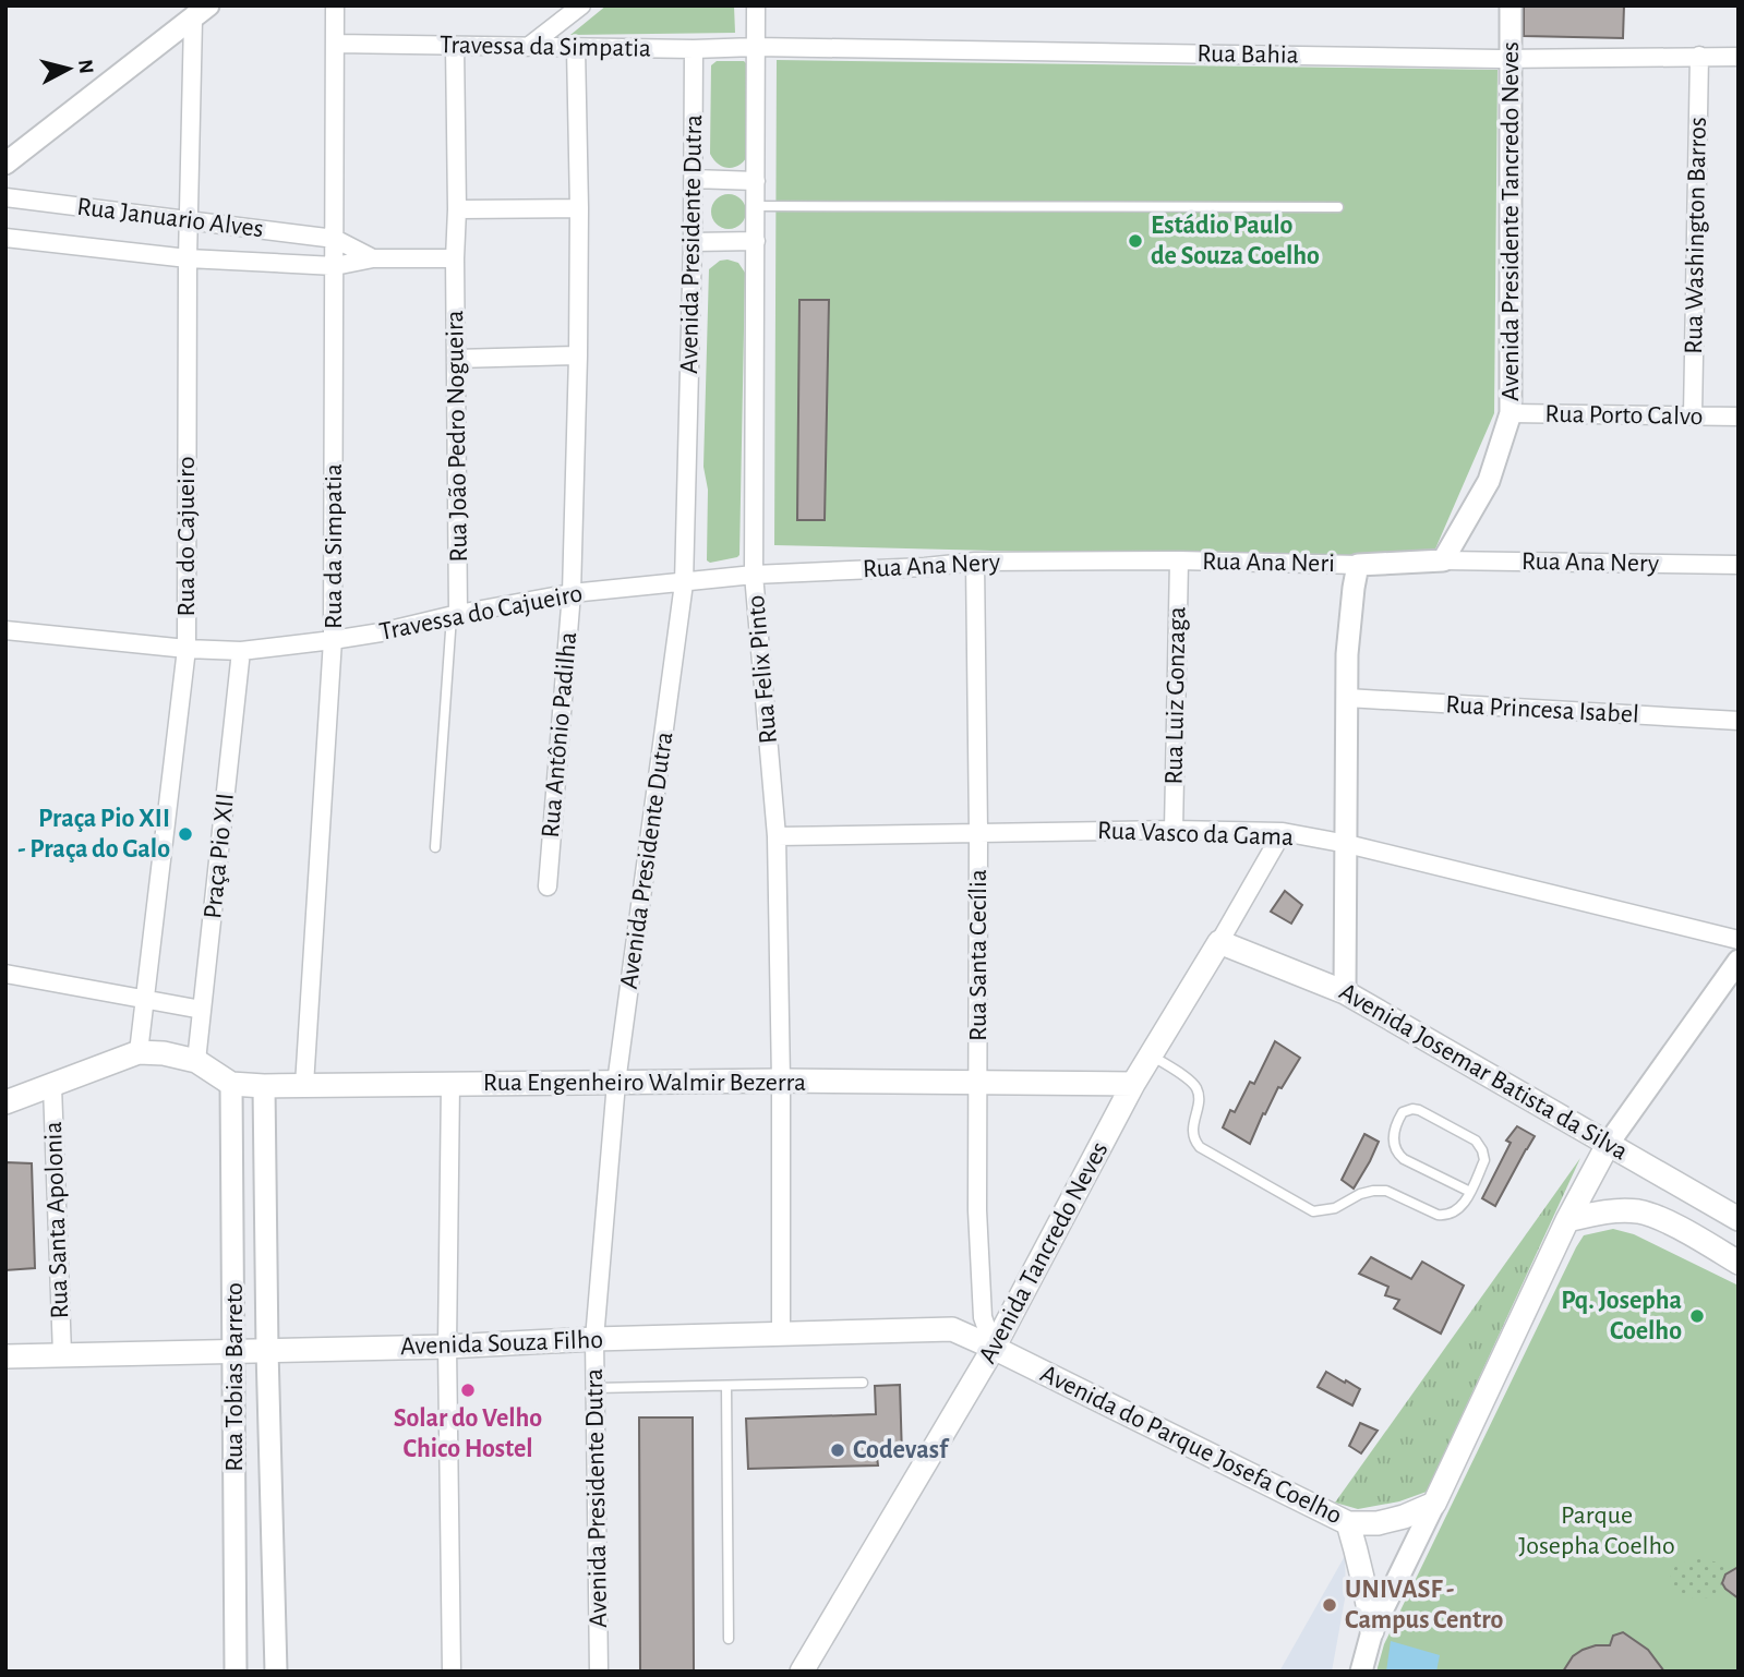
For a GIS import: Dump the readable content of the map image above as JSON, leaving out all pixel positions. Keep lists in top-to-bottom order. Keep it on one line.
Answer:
{"streets":{"main road":["Avenida Josemar Batista da Silva","Rua Engenheiro Walmir Bezerra","Avenida Tancredo Neves","Avenida Souza Filho","Avenida do Parque Josefa Coelho"],"street":["Travessa da Simpatia","Rua Bahia","Rua Januario Alves","Avenida Presidente Tancredo Neves","Rua Washington Barros","Avenida Presidente Dutra","Rua Porto Calvo","Rua João Pedro Nogueira","Rua do Cajueiro","Rua da Simpatia","Rua Ana Neri","Rua Ana Nery","Travessa do Cajueiro","Rua Felix Pinto","Rua Luiz Gonzaga","Rua Princesa Isabel","Rua Antônio Padilha","Rua Vasco da Gama","Praça Pio XII","Rua Santa Cecília","Rua Santa Apolonia","Rua Tobias Barreto"]},"crossings":[["Travessa da Simpatia","Rua Bahia"],["Travessa da Simpatia","Avenida Presidente Dutra"],["Travessa da Simpatia","Rua João Pedro Nogueira"],["Travessa da Simpatia","Rua da Simpatia"],["Travessa da Simpatia","Rua Felix Pinto"],["Travessa da Simpatia","Rua Antônio Padilha"],["Rua Bahia","Avenida Presidente Tancredo Neves"],["Rua Bahia","Rua Washington Barros"],["Rua Bahia","Rua Felix Pinto"],["Rua Januario Alves","Rua do Cajueiro"],["Rua Januario Alves","Rua da Simpatia"],["Avenida Presidente Tancredo Neves","Rua Porto Calvo"],["Avenida Presidente Tancredo Neves","Rua Ana Nery"],["Rua Washington Barros","Rua Porto Calvo"],["Avenida Presidente Dutra","Rua Ana Nery"],["Avenida Presidente Dutra","Travessa do Cajueiro"],["Avenida Presidente Dutra","Rua Engenheiro Walmir Bezerra"],["Avenida Presidente Dutra","Avenida Souza Filho"],["Rua João Pedro Nogueira","Travessa do Cajueiro"],["Rua do Cajueiro","Travessa do Cajueiro"],["Rua do Cajueiro","Rua Engenheiro Walmir Bezerra"],["Rua da Simpatia","Travessa do Cajueiro"],["Rua da Simpatia","Rua Engenheiro Walmir Bezerra"],["Rua Ana Neri","Rua Ana Nery"],["Rua Ana Neri","Rua Luiz Gonzaga"],["Rua Ana Nery","Travessa do Cajueiro"],["Rua Ana Nery","Rua Felix Pinto"],["Rua Ana Nery","Rua Luiz Gonzaga"],["Rua Ana Nery","Rua Santa Cecília"],["Travessa do Cajueiro","Rua Antônio Padilha"],["Travessa do Cajueiro","Praça Pio XII"],["Rua Felix Pinto","Rua Vasco da Gama"],["Rua Felix Pinto","Rua Engenheiro Walmir Bezerra"],["Rua Felix Pinto","Avenida Souza Filho"],["Rua Luiz Gonzaga","Rua Vasco da Gama"],["Rua Vasco da Gama","Rua Santa Cecília"],["Rua Vasco da Gama","Avenida Tancredo Neves"],["Praça Pio XII","Rua Engenheiro Walmir Bezerra"],["Rua Santa Cecília","Rua Engenheiro Walmir Bezerra"],["Rua Santa Cecília","Avenida Tancredo Neves"],["Rua Santa Cecília","Avenida Souza Filho"],["Rua Santa Cecília","Avenida do Parque Josefa Coelho"],["Avenida Josemar Batista da Silva","Avenida Tancredo Neves"],["Rua Engenheiro Walmir Bezerra","Avenida Tancredo Neves"],["Rua Engenheiro Walmir Bezerra","Rua Tobias Barreto"],["Rua Santa Apolonia","Avenida Souza Filho"],["Avenida Tancredo Neves","Avenida Souza Filho"],["Avenida Tancredo Neves","Avenida do Parque Josefa Coelho"],["Avenida Souza Filho","Rua Tobias Barreto"],["Avenida Souza Filho","Avenida do Parque Josefa Coelho"]],"parks":["Parque Josepha Coelho"],"places":["Estádio Paulo de Souza Coelho","Praça Pio XII - Praça do Galo","Pq. Josepha Coelho","Solar do Velho Chico Hostel","Codevasf","UNIVASF - Campus Centro"],"north":"right"}
